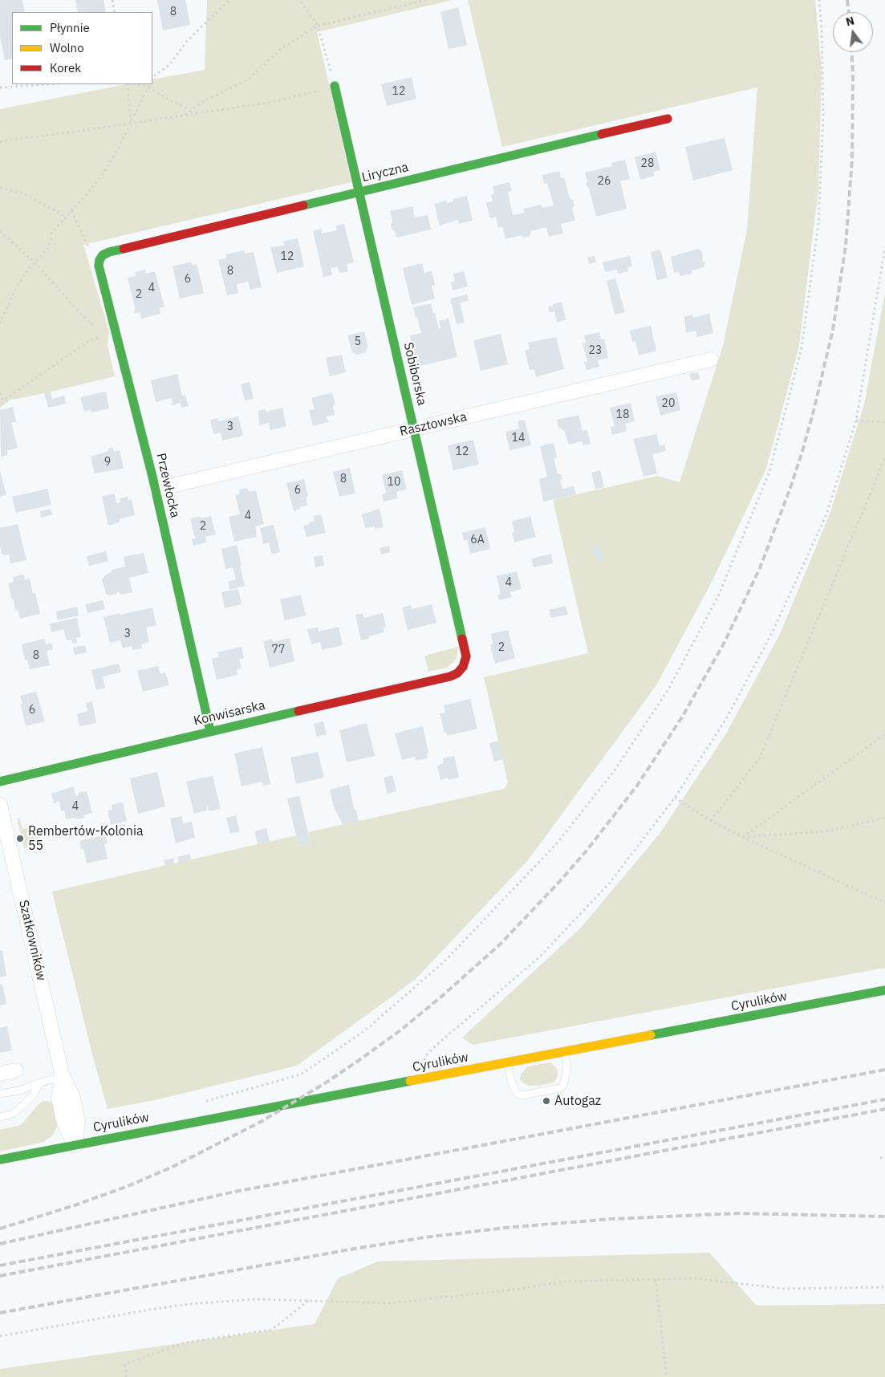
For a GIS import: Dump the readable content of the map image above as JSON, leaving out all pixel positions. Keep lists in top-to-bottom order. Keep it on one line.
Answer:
{"streets":{"street":["Liryczna","Sobiborska","Rasztowska","Przewłocka","Konwisarska","Szatkowników","Cyrulików"]},"crossings":[["Liryczna","Sobiborska"],["Liryczna","Przewłocka"],["Sobiborska","Rasztowska"],["Sobiborska","Konwisarska"],["Rasztowska","Przewłocka"],["Przewłocka","Konwisarska"],["Szatkowników","Cyrulików"]],"places":["Rembertów-Kolonia 55","Autogaz"],"house_numbers":["8","12","28","26","12","8","6","4","2","5","23","20","18","3","14","12","9","8","10","6","4","2","6A","4","3","2","77","8","6","4"],"legend":["Płynnie","Wolno","Korek"],"north":"top"}
